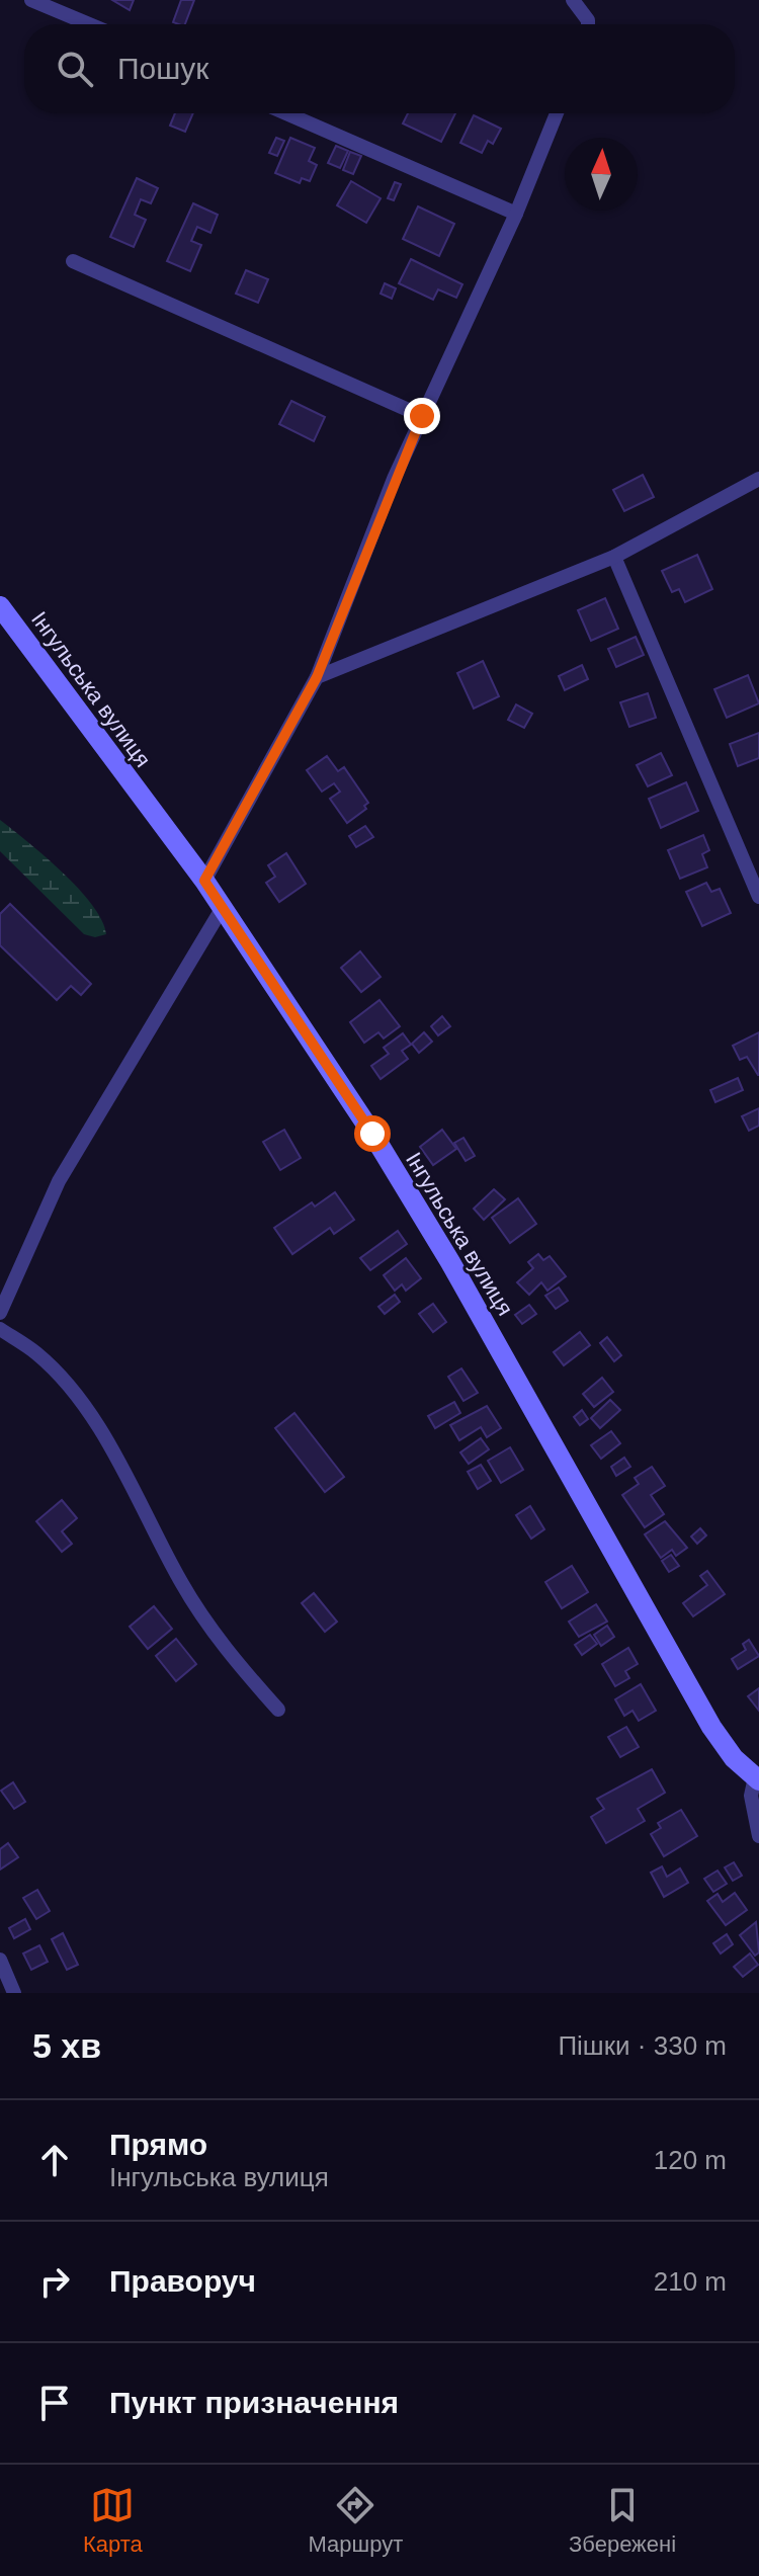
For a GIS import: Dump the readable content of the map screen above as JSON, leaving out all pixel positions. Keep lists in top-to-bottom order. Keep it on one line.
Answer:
{"streets":{"street":["Інгульська вулиця"]},"north":"top","page":{"search":"Пошук","heading":["5 хв","Пішки · 330 m"],"list":[["Прямо","Інгульська вулиця","120 m"],["Праворуч","210 m"],"Пункт призначення"],"nav":["Карта","Маршрут","Збережені"]}}
